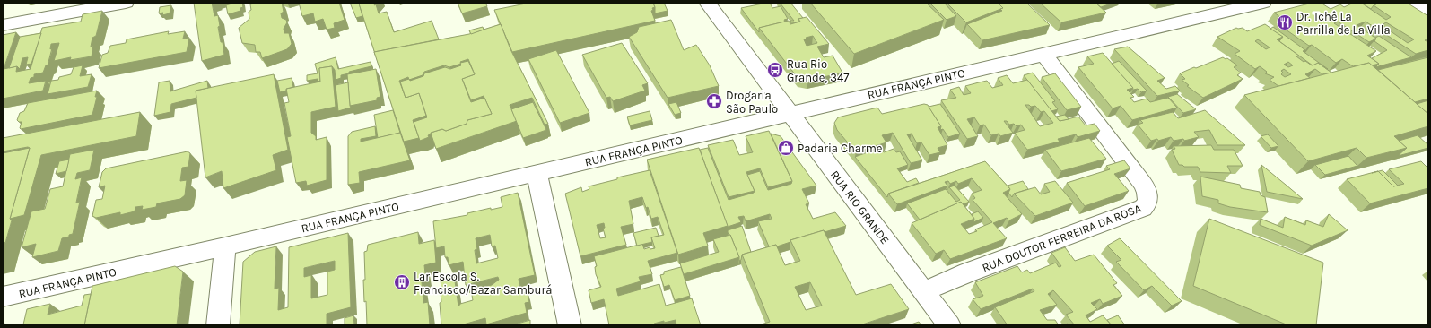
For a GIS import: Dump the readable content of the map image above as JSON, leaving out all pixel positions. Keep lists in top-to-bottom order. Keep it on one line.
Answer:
{"streets":{"street":["RUA FRANÇA PINTO","RUA RIO GRANDE","RUA DOUTOR FERREIRA DA ROSA"]},"crossings":[["RUA FRANÇA PINTO","RUA RIO GRANDE"],["RUA FRANÇA PINTO","RUA DOUTOR FERREIRA DA ROSA"],["RUA RIO GRANDE","RUA DOUTOR FERREIRA DA ROSA"]],"places":{"restaurant":["Dr. Tchê La Parrilla de La Villa"],"bus stop":["Rua Rio Grande, 347"],"pharmacy":["Drogaria São Paulo"],"shop":["Padaria Charme"],"building":["Lar Escola S. Francisco/Bazar Samburá"]}}
